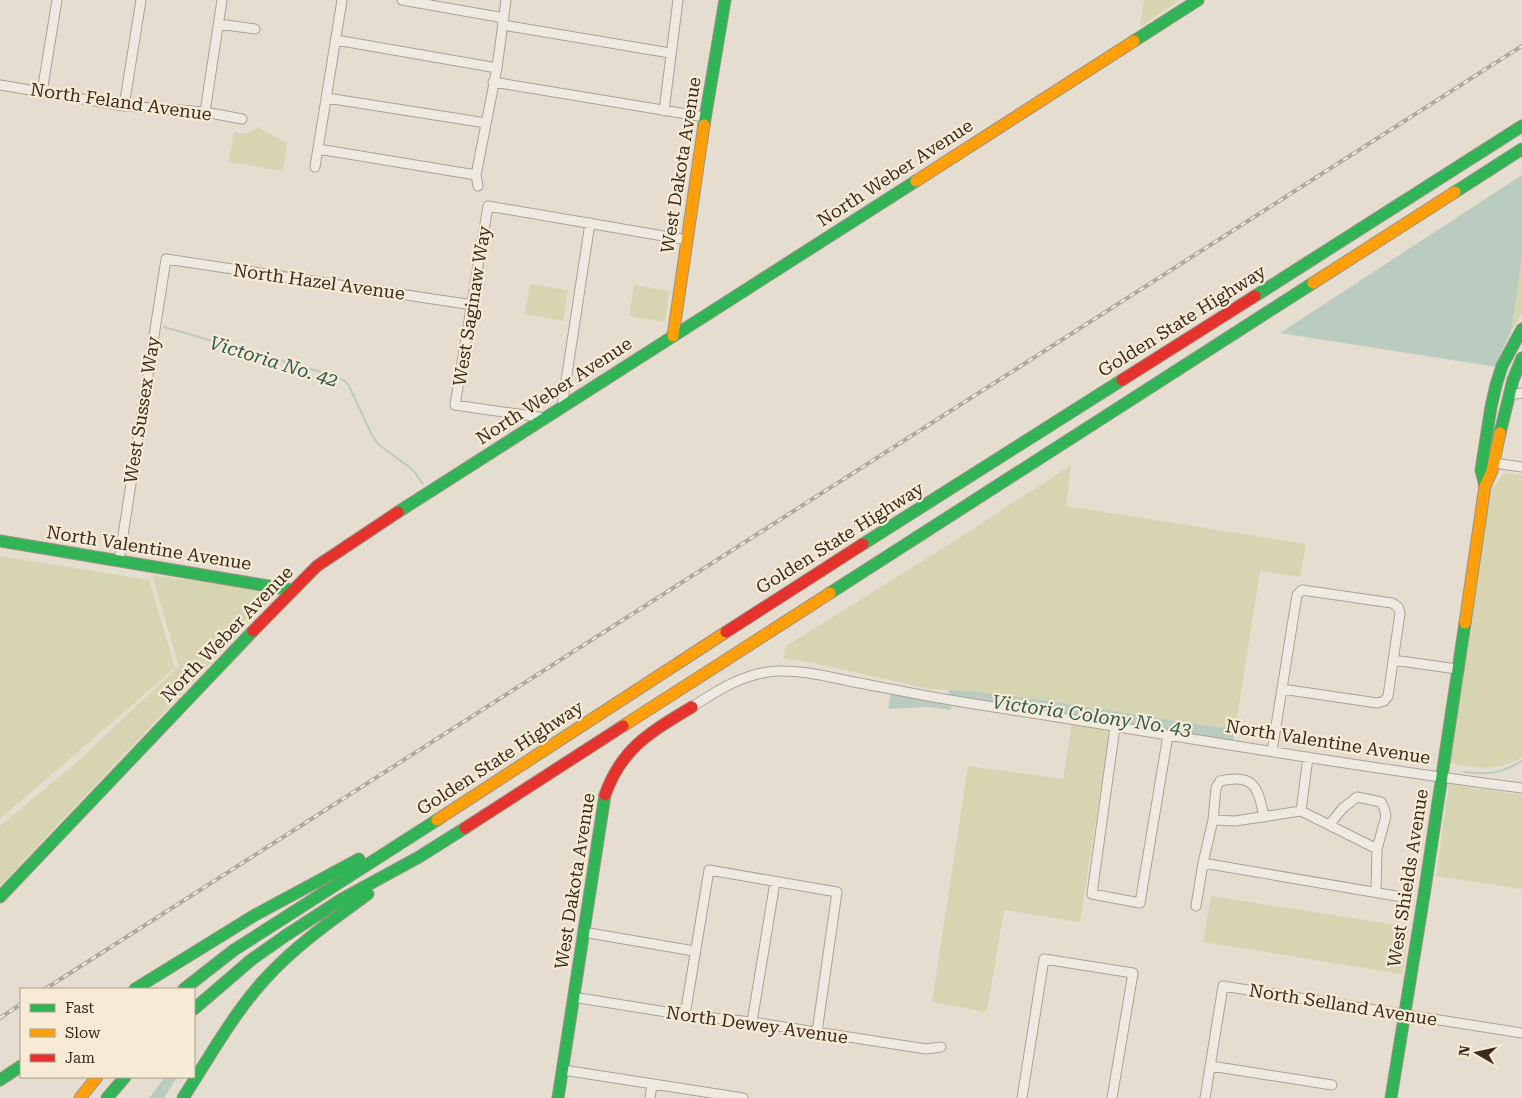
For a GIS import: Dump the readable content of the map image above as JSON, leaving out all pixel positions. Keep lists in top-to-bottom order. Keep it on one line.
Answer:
{"streets":{"main road":["West Dakota Avenue","North Weber Avenue","Golden State Highway","North Valentine Avenue","West Shields Avenue"],"street":["North Feland Avenue","North Hazel Avenue","West Saginaw Way","West Sussex Way","North Selland Avenue","North Dewey Avenue"]},"crossings":[["West Dakota Avenue","North Weber Avenue"],["West Dakota Avenue","North Valentine Avenue"],["West Dakota Avenue","North Dewey Avenue"],["North Weber Avenue","West Saginaw Way"],["North Weber Avenue","North Valentine Avenue"],["North Hazel Avenue","West Saginaw Way"],["North Hazel Avenue","West Sussex Way"],["West Sussex Way","North Valentine Avenue"],["North Valentine Avenue","West Shields Avenue"],["West Shields Avenue","North Selland Avenue"]],"water":["Victoria No. 42","Victoria Colony No. 43"],"legend":["Fast","Slow","Jam"],"north":"left"}
